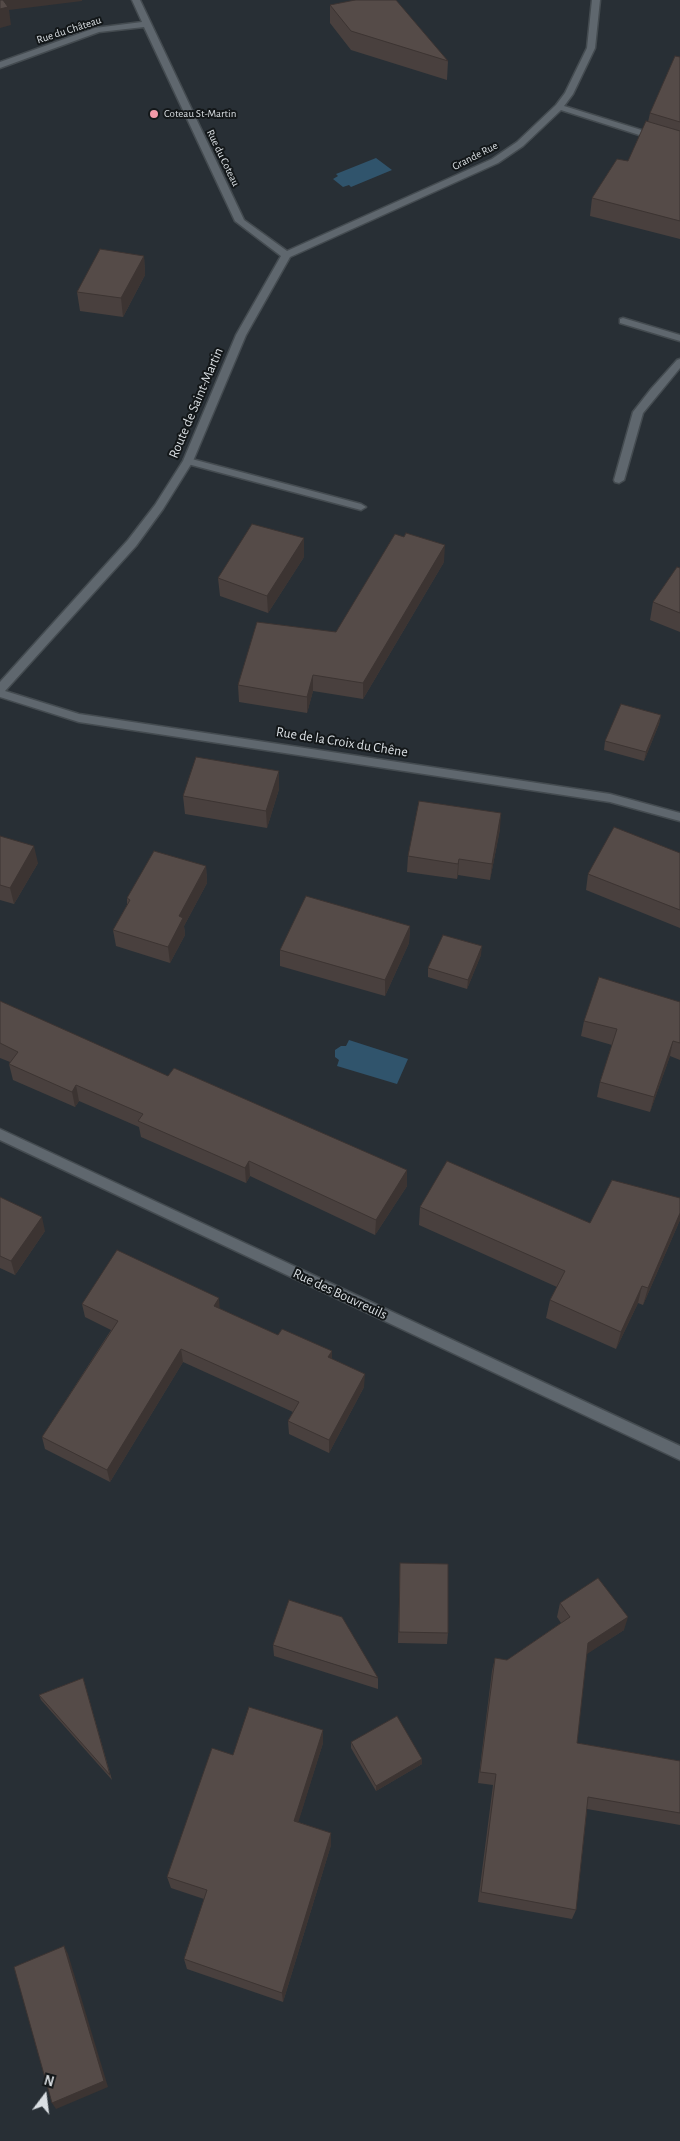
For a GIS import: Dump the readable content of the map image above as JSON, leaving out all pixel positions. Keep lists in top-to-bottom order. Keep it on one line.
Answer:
{"streets":{"street":["Rue du Château","Grande Rue","Rue du Coteau","Route de Saint-Martin","Rue de la Croix du Chêne","Rue des Bouvreuils"]},"crossings":[["Rue du Château","Rue du Coteau"],["Grande Rue","Rue du Coteau"],["Grande Rue","Route de Saint-Martin"],["Rue du Coteau","Route de Saint-Martin"]],"places":["Coteau St-Martin"],"north":"top"}
